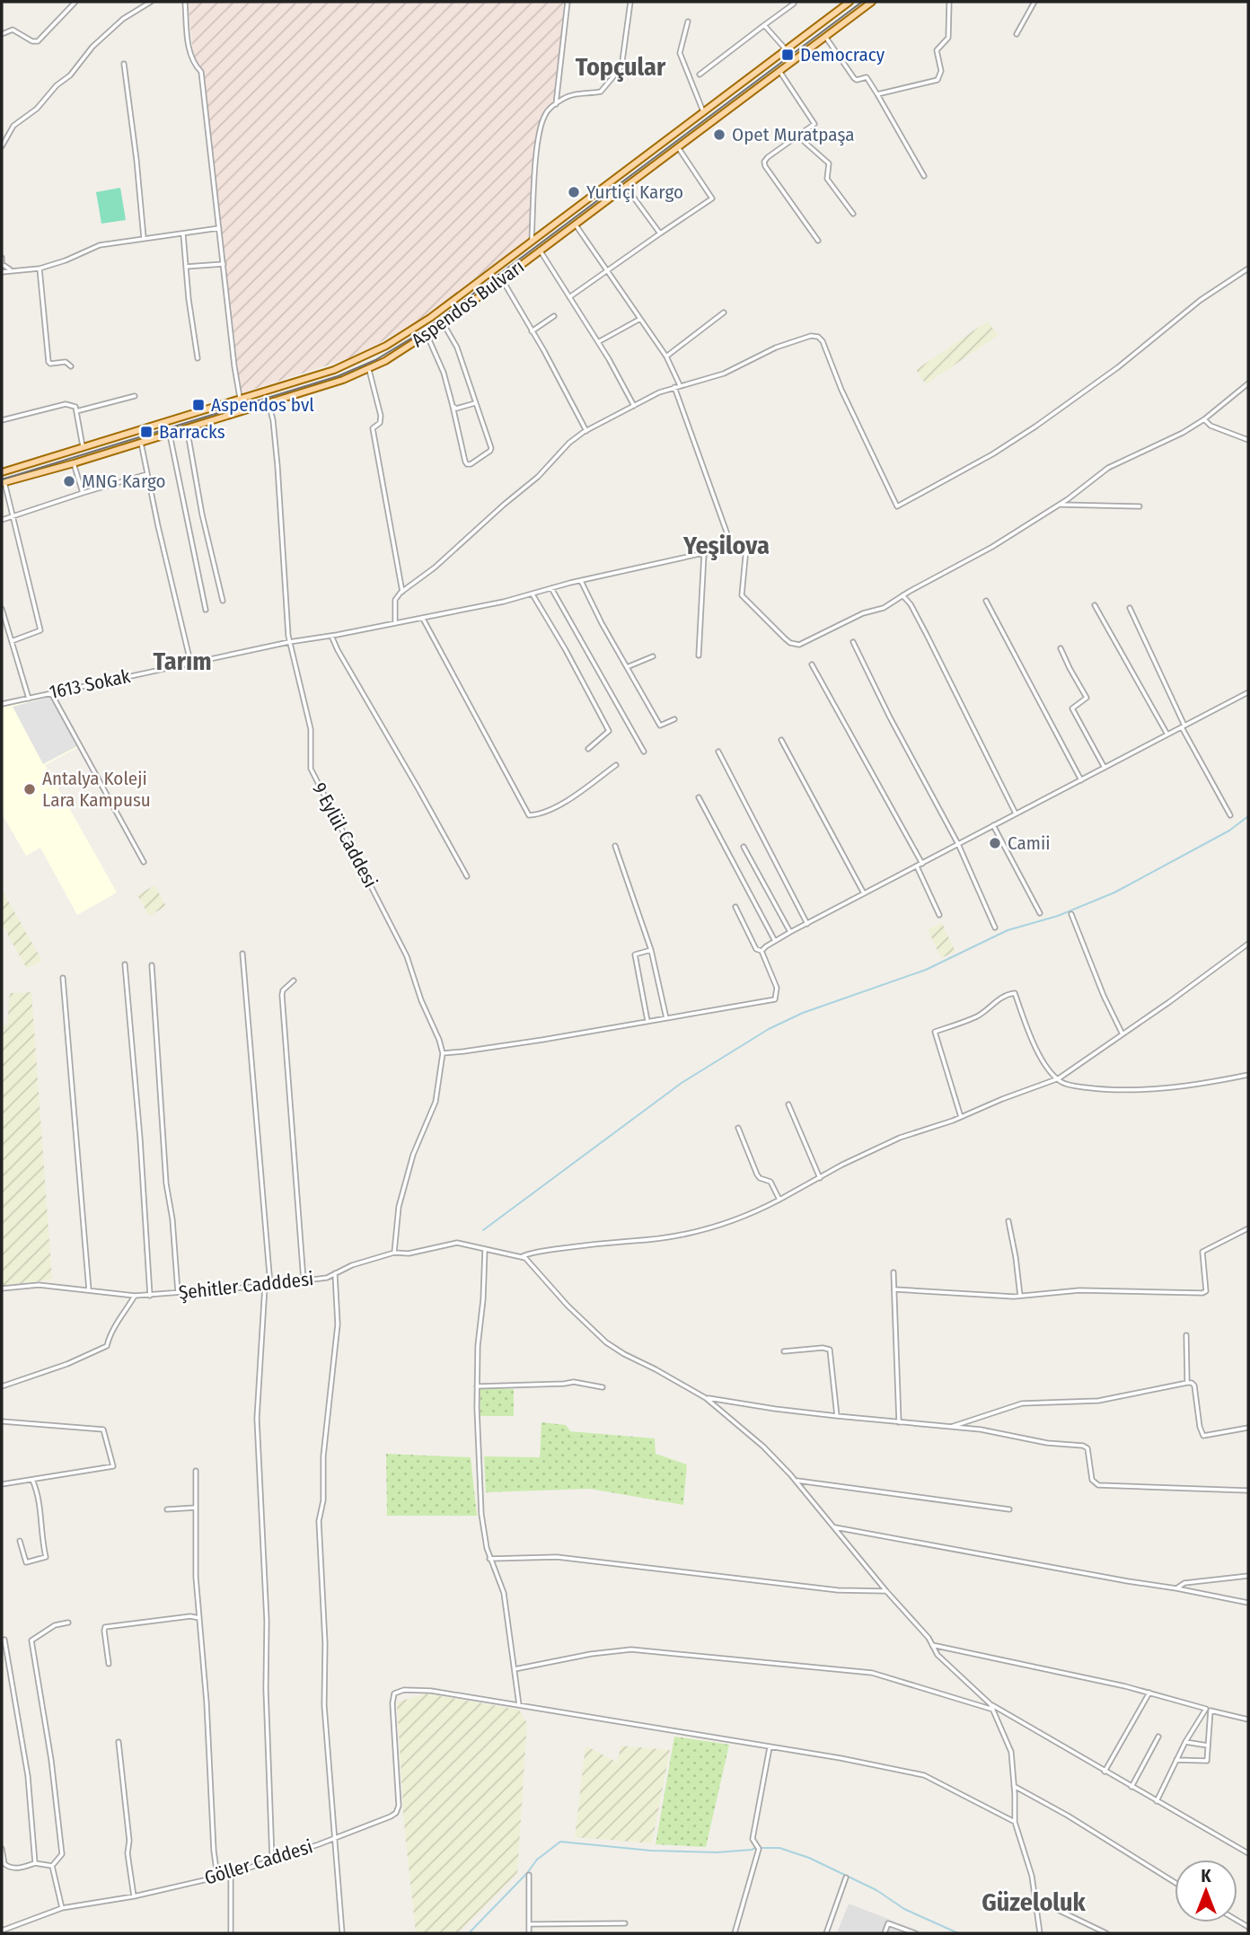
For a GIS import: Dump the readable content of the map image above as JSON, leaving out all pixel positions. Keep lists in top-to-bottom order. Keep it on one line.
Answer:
{"streets":{"main road":["Aspendos Bulvarı"],"street":["1613 Sokak","9 Eylül Caddesi","Şehitler Cadddesi","Göller Caddesi"]},"crossings":[["Aspendos Bulvarı","9 Eylül Caddesi"],["1613 Sokak","9 Eylül Caddesi"],["9 Eylül Caddesi","Şehitler Cadddesi"]],"districts":["Topçular","Yeşilova","Tarım","Güzeloluk"],"places":{"transit":["Democracy","Aspendos bvl","Barracks"],"other":["Opet Muratpaşa","Yurtiçi Kargo","MNG Kargo","Antalya Koleji Lara Kampusu","Camii"]},"north":"top"}
